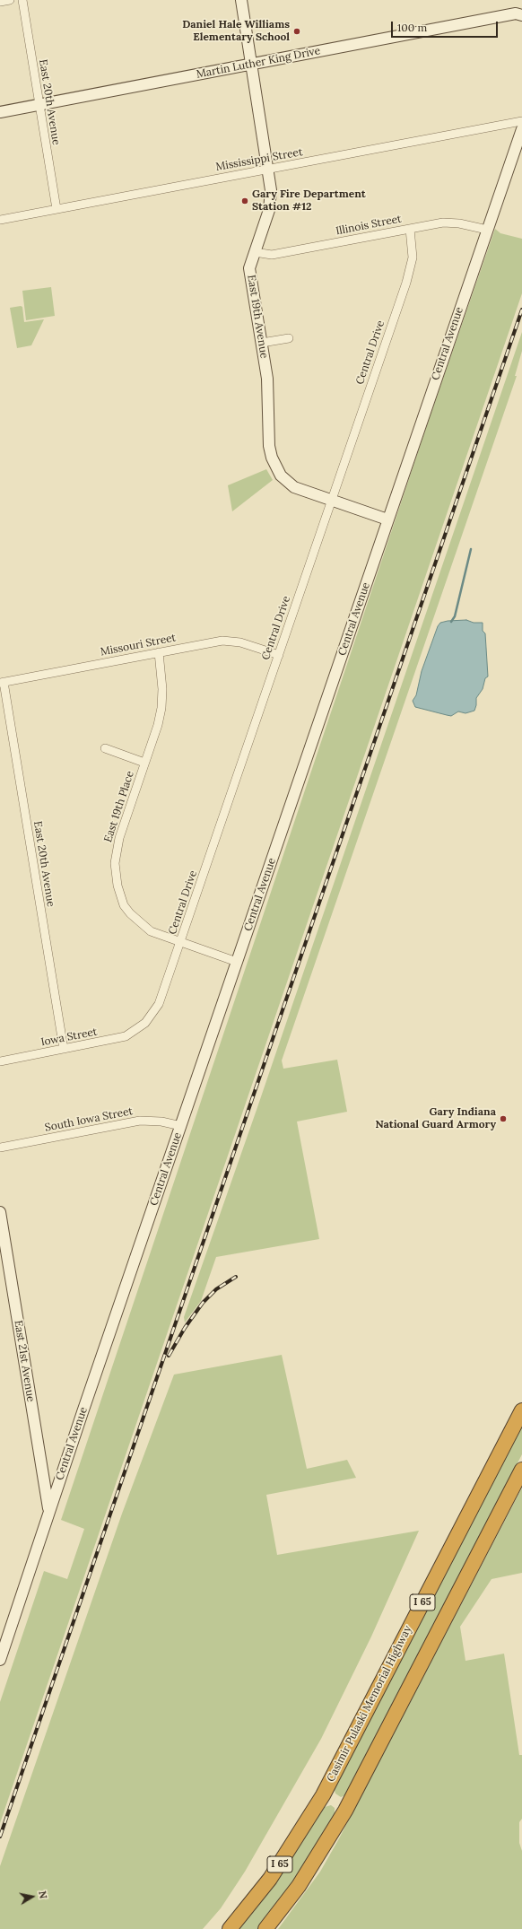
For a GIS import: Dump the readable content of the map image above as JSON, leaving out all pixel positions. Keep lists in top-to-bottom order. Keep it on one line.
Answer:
{"streets":{"highway":["I 65","Casimir Pulaski Memorial Highway"],"main road":["Martin Luther King Drive","East 19th Avenue","Central Avenue","East 21st Avenue"],"street":["East 20th Avenue","Mississippi Street","Illinois Street","Central Drive","Missouri Street","East 19th Place","Iowa Street","South Iowa Street"]},"crossings":[["Martin Luther King Drive","East 20th Avenue"],["Martin Luther King Drive","East 19th Avenue"],["East 20th Avenue","Mississippi Street"],["East 20th Avenue","Missouri Street"],["East 20th Avenue","Iowa Street"],["Mississippi Street","East 19th Avenue"],["Illinois Street","East 19th Avenue"],["Illinois Street","Central Avenue"],["Illinois Street","Central Drive"],["East 19th Avenue","Central Avenue"],["East 19th Avenue","Central Drive"],["Central Avenue","East 19th Place"],["Central Avenue","South Iowa Street"],["Central Avenue","East 21st Avenue"],["Central Drive","Missouri Street"],["Central Drive","East 19th Place"],["Central Drive","Iowa Street"],["Missouri Street","East 19th Place"]],"places":["Daniel Hale Williams Elementary School","Gary Fire Department Station #12","Gary Indiana National Guard Armory"],"scale_bar":"100 m","north":"right"}
